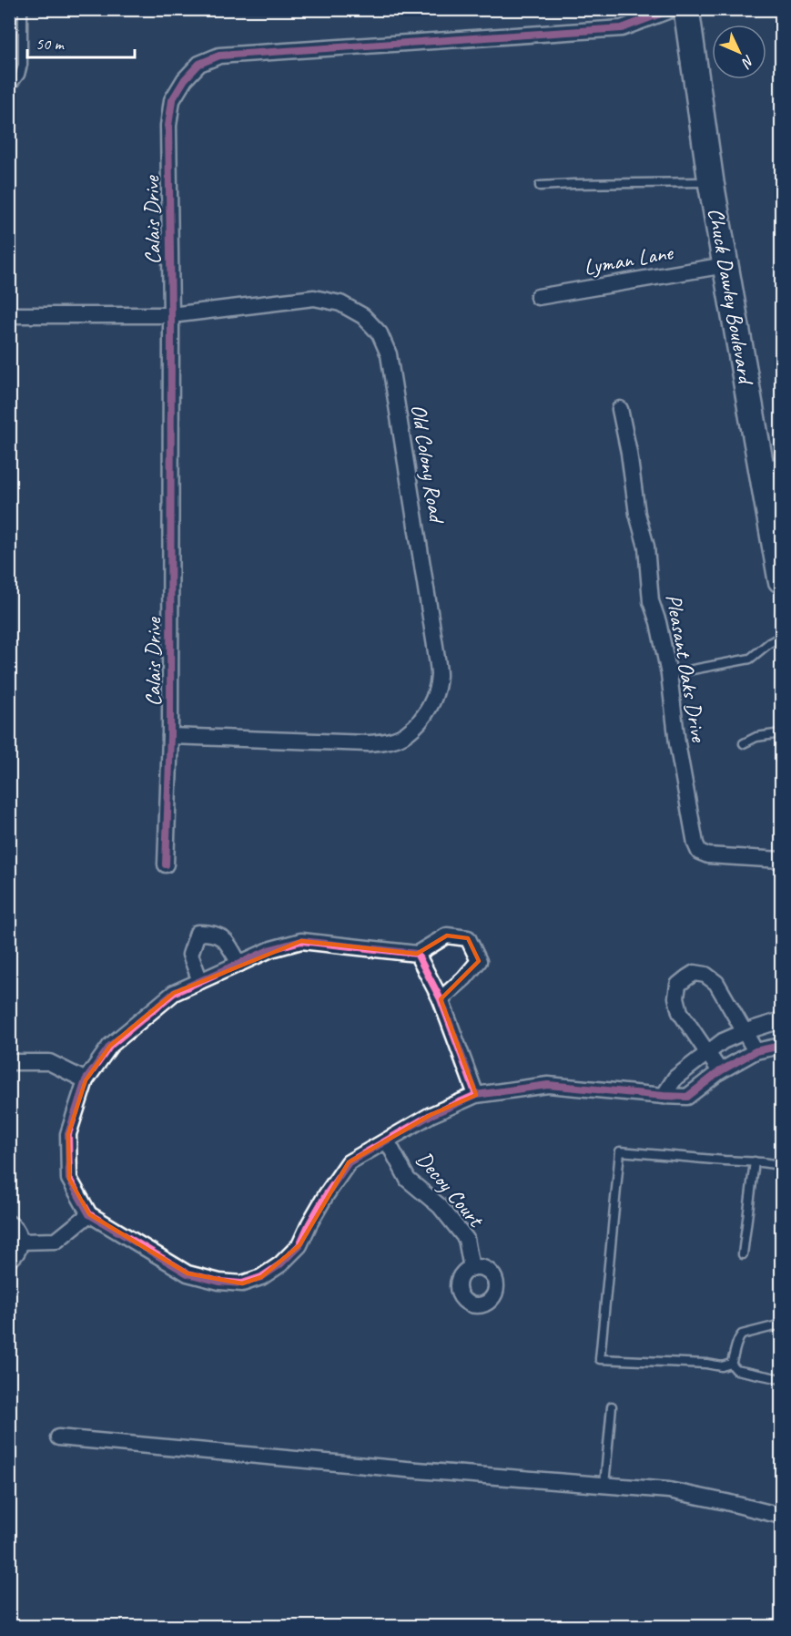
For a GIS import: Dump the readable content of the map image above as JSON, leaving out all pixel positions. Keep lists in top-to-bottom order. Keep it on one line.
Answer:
{"streets":{"main road":["Chuck Dawley Boulevard"],"street":["Calais Drive","Lyman Lane","Old Colony Road","Pleasant Oaks Drive","Decoy Court"]},"crossings":[["Calais Drive","Old Colony Road"],["Lyman Lane","Chuck Dawley Boulevard"]],"scale_bar":"50 m","north":"bottom right"}
